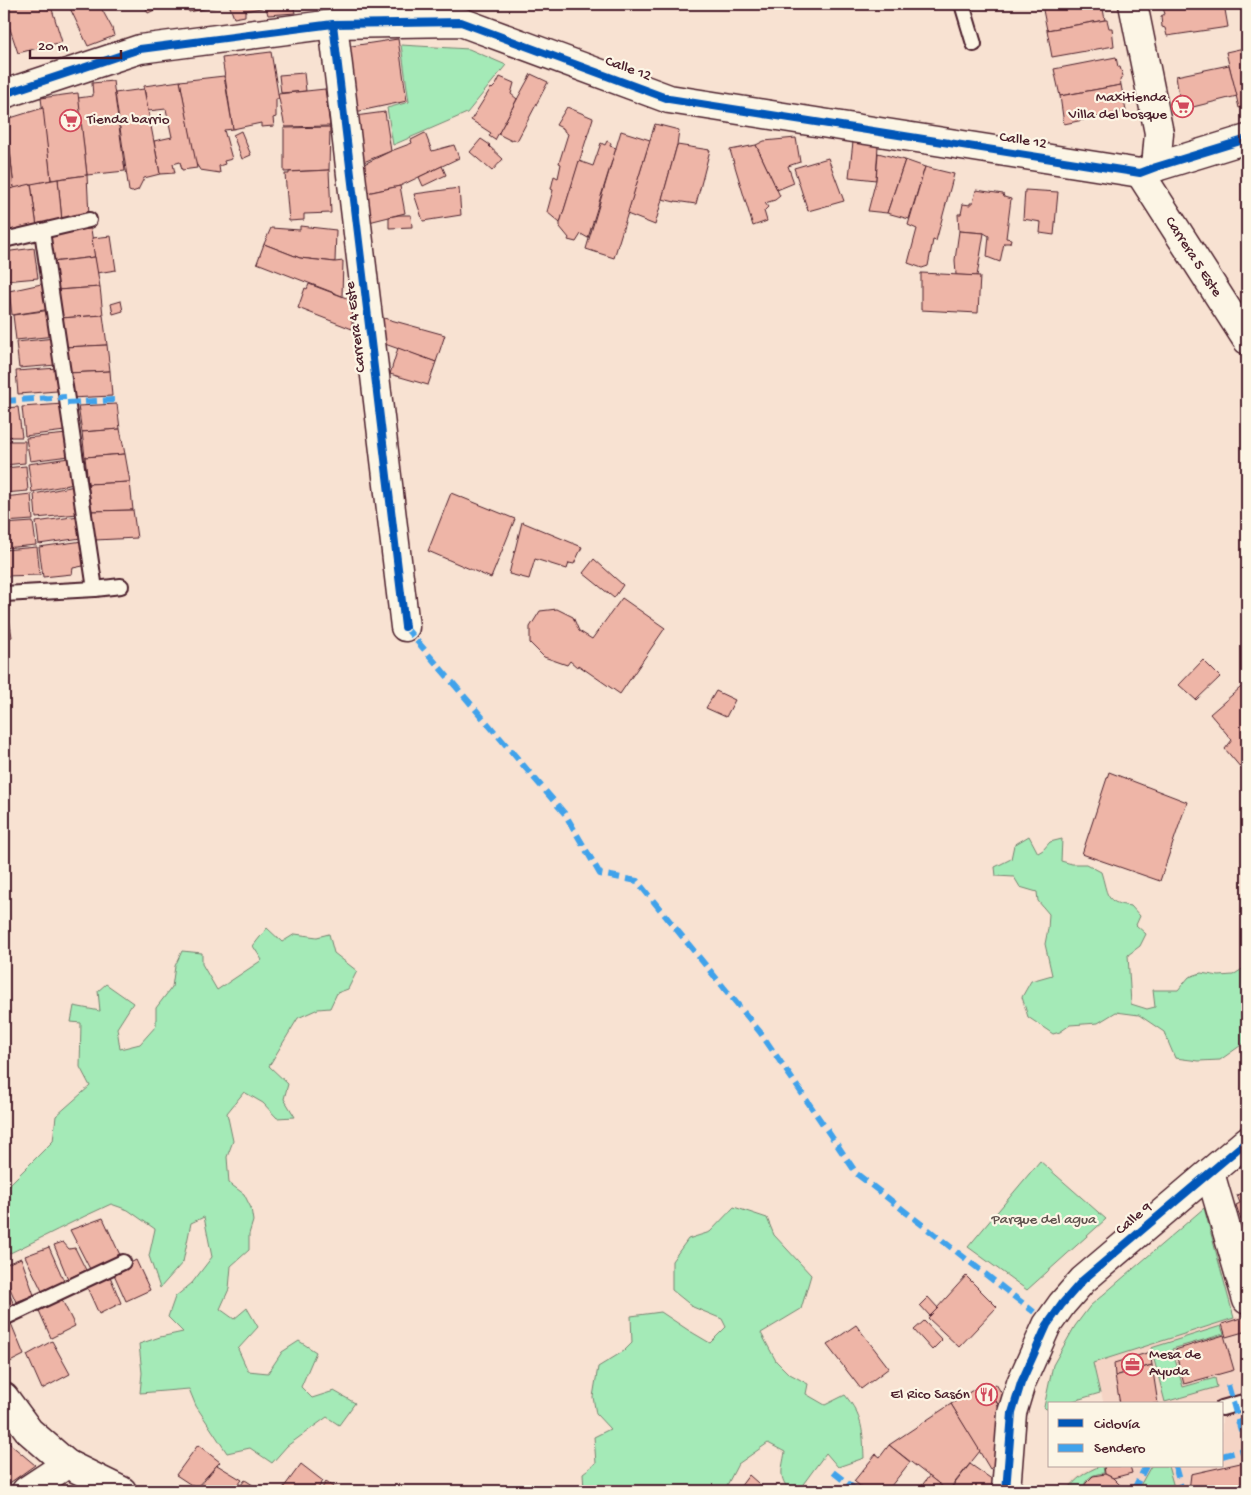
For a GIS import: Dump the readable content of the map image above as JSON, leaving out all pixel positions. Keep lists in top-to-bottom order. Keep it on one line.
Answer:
{"streets":{"street":["Calle 12","Carrera 5 Este","Carrera 4 Este","Calle 9"]},"crossings":[["Calle 12","Carrera 5 Este"],["Calle 12","Carrera 4 Este"]],"parks":["Parque del agua"],"places":{"supermarket":["Maxitienda Villa del bosque","Tienda barrio"],"office":["Mesa de Ayuda"],"restaurant":["El Rico Sasón"]},"legend":["Ciclovía","Sendero"],"scale_bar":"20 m"}
